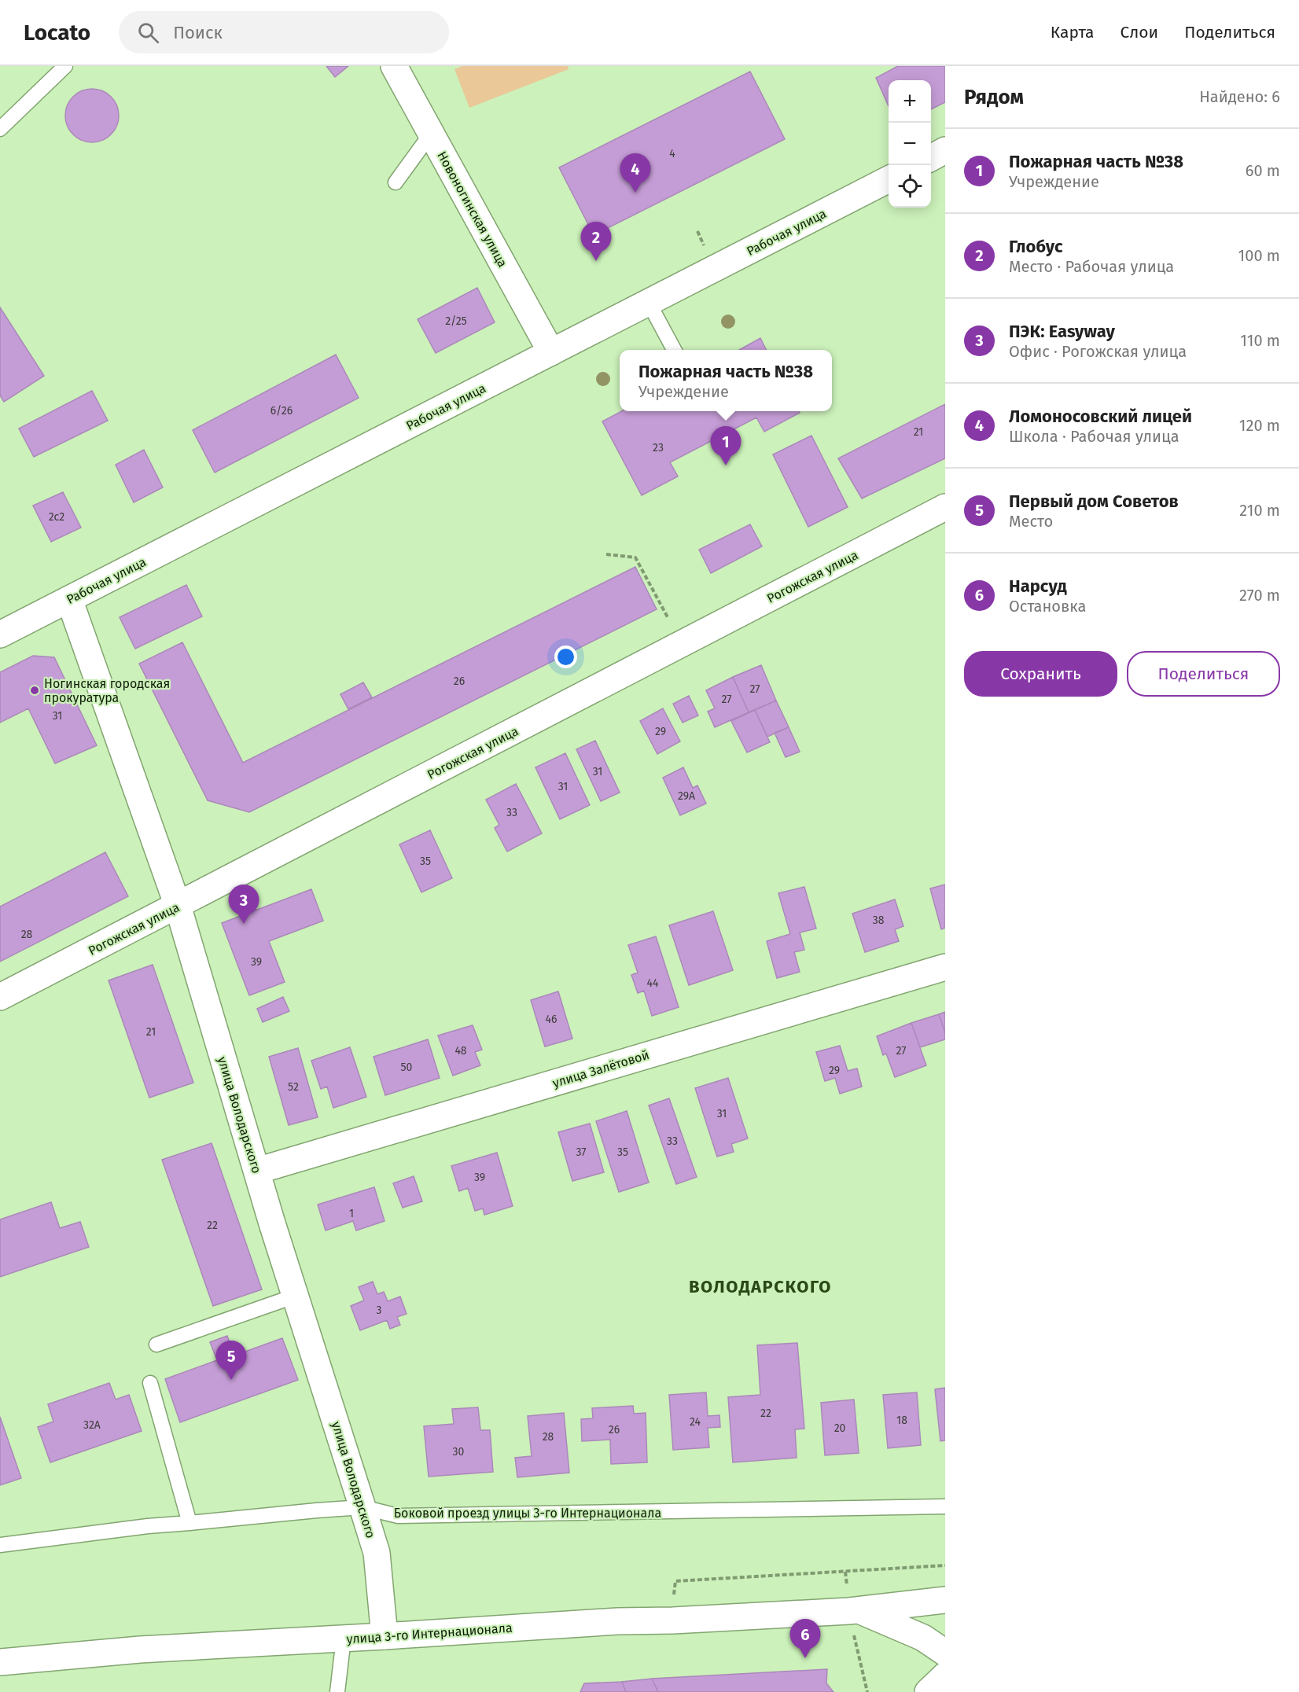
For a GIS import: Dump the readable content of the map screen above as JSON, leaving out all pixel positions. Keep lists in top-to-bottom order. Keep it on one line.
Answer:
{"streets":{"street":["Новоногинская улица","Рабочая улица","Рогожская улица","улица Залётовой","улица Володарского","улица 3-го Интернационала"],"lane":["Боковой проезд улицы 3-го Интернационала"]},"crossings":[["Новоногинская улица","Рабочая улица"],["Рабочая улица","улица Володарского"],["Рогожская улица","улица Володарского"],["улица Залётовой","улица Володарского"],["улица Володарского","Боковой проезд улицы 3-го Интернационала"],["улица Володарского","улица 3-го Интернационала"]],"districts":["ВОЛОДАРСКОГО"],"places":["Ногинская городская прокуратура"],"house_numbers":["4","2/25","6/26","21","23","2с2","26","27","27","31","29","31","31","29А","33","35","38","28","39","44","46","21","48","27","50","29","52","31","33","37","35","39","1","22","3","22","18","24","32А","20","26","28","30"],"page":{"header":"Locato","search":"Поиск","nav":["Карта","Слои","Поделиться"],"heading":["Рядом","Найдено: 6"],"map_buttons":["+","−"],"list":[{"mark":"1","name":"Пожарная часть №38","note":"Учреждение","value":"60 m"},{"mark":"2","name":"Глобус","note":"Место · Рабочая улица","value":"100 m"},{"mark":"3","name":"ПЭК: Easyway","note":"Офис · Рогожская улица","value":"110 m"},{"mark":"4","name":"Ломоносовский лицей","note":"Школа · Рабочая улица","value":"120 m"},{"mark":"5","name":"Первый дом Советов","note":"Место","value":"210 m"},{"mark":"6","name":"Нарсуд","note":"Остановка","value":"270 m"}],"pins":["4","2","1","3","5","6"],"popup":["Пожарная часть №38","Учреждение"],"buttons":["Сохранить","Поделиться"]}}
